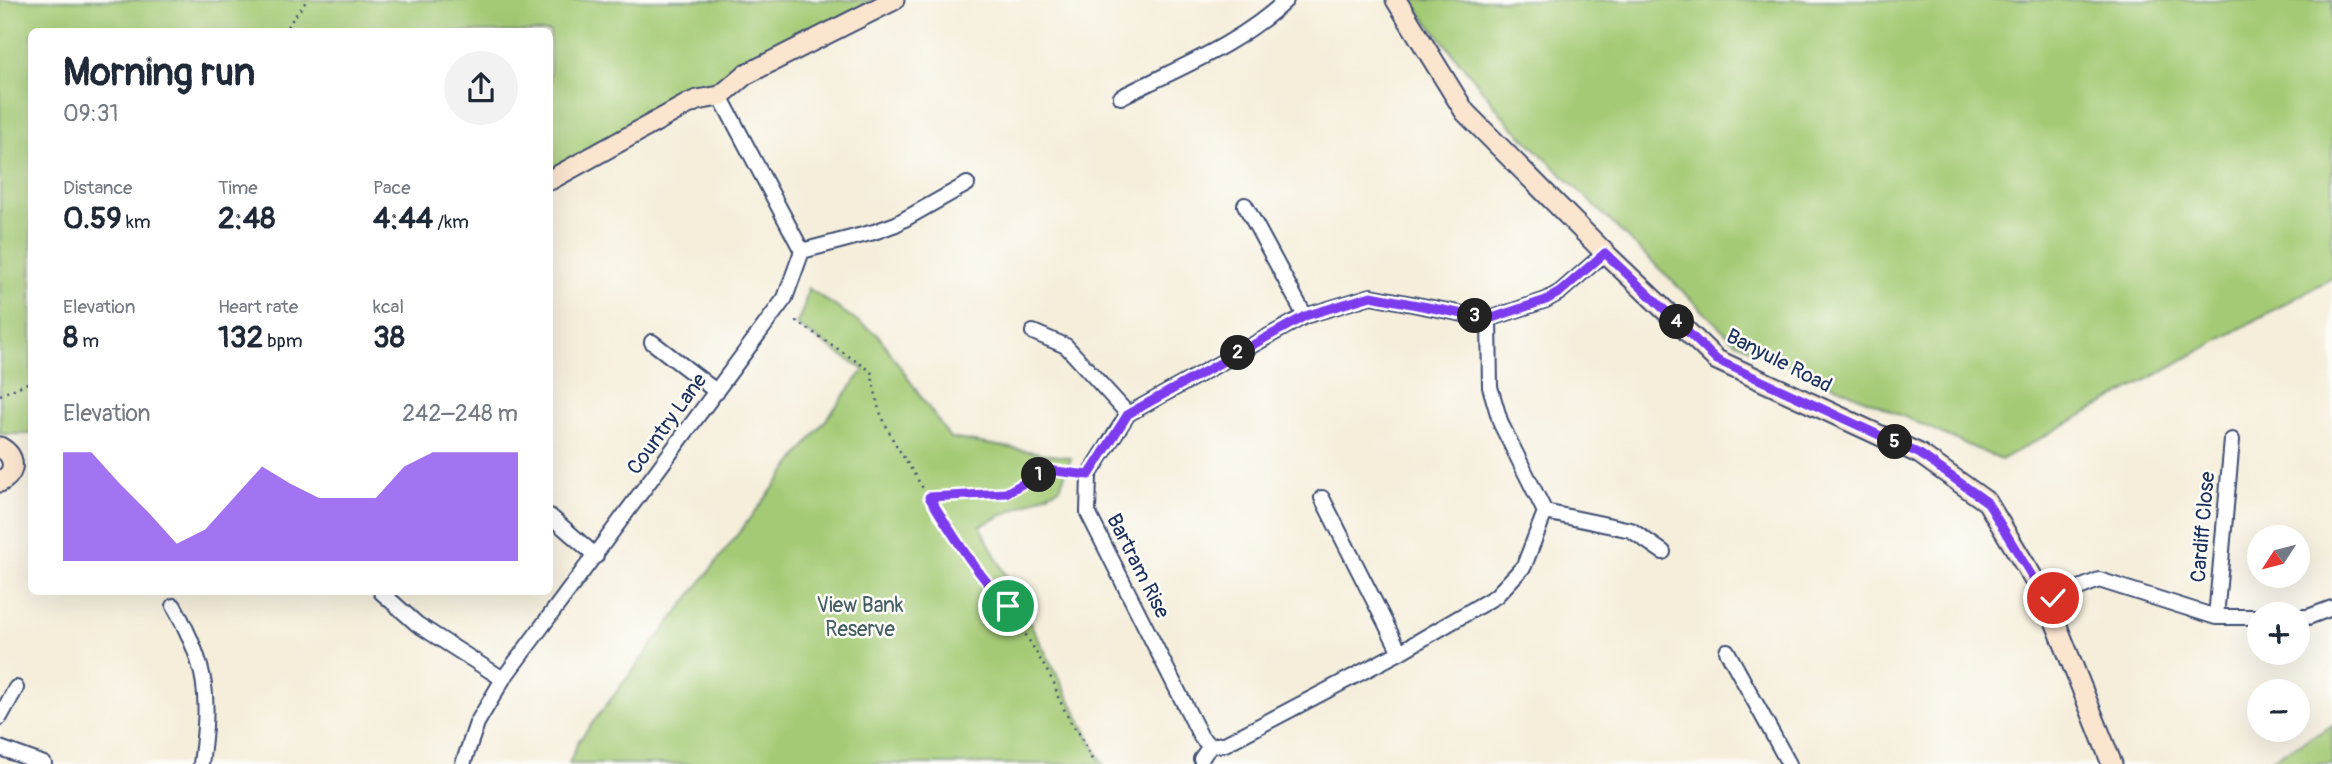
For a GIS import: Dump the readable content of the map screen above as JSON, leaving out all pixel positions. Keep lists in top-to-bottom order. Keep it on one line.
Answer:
{"streets":{"street":["Banyule Road","Country Lane","Cardiff Close","Bartram Rise"]},"parks":["View Bank Reserve"],"north":"bottom left","page":{"heading":["Morning run","09:31"],"stats":[["Distance","0.59 km"],["Time","2:48"],["Pace","4:44 /km"],["Elevation","8 m"],["Heart rate","132 bpm"],["kcal","38"]],"pins":["3","4","2","5","1"],"chart":["Elevation","242–248 m"],"map_buttons":["+","−"]}}
